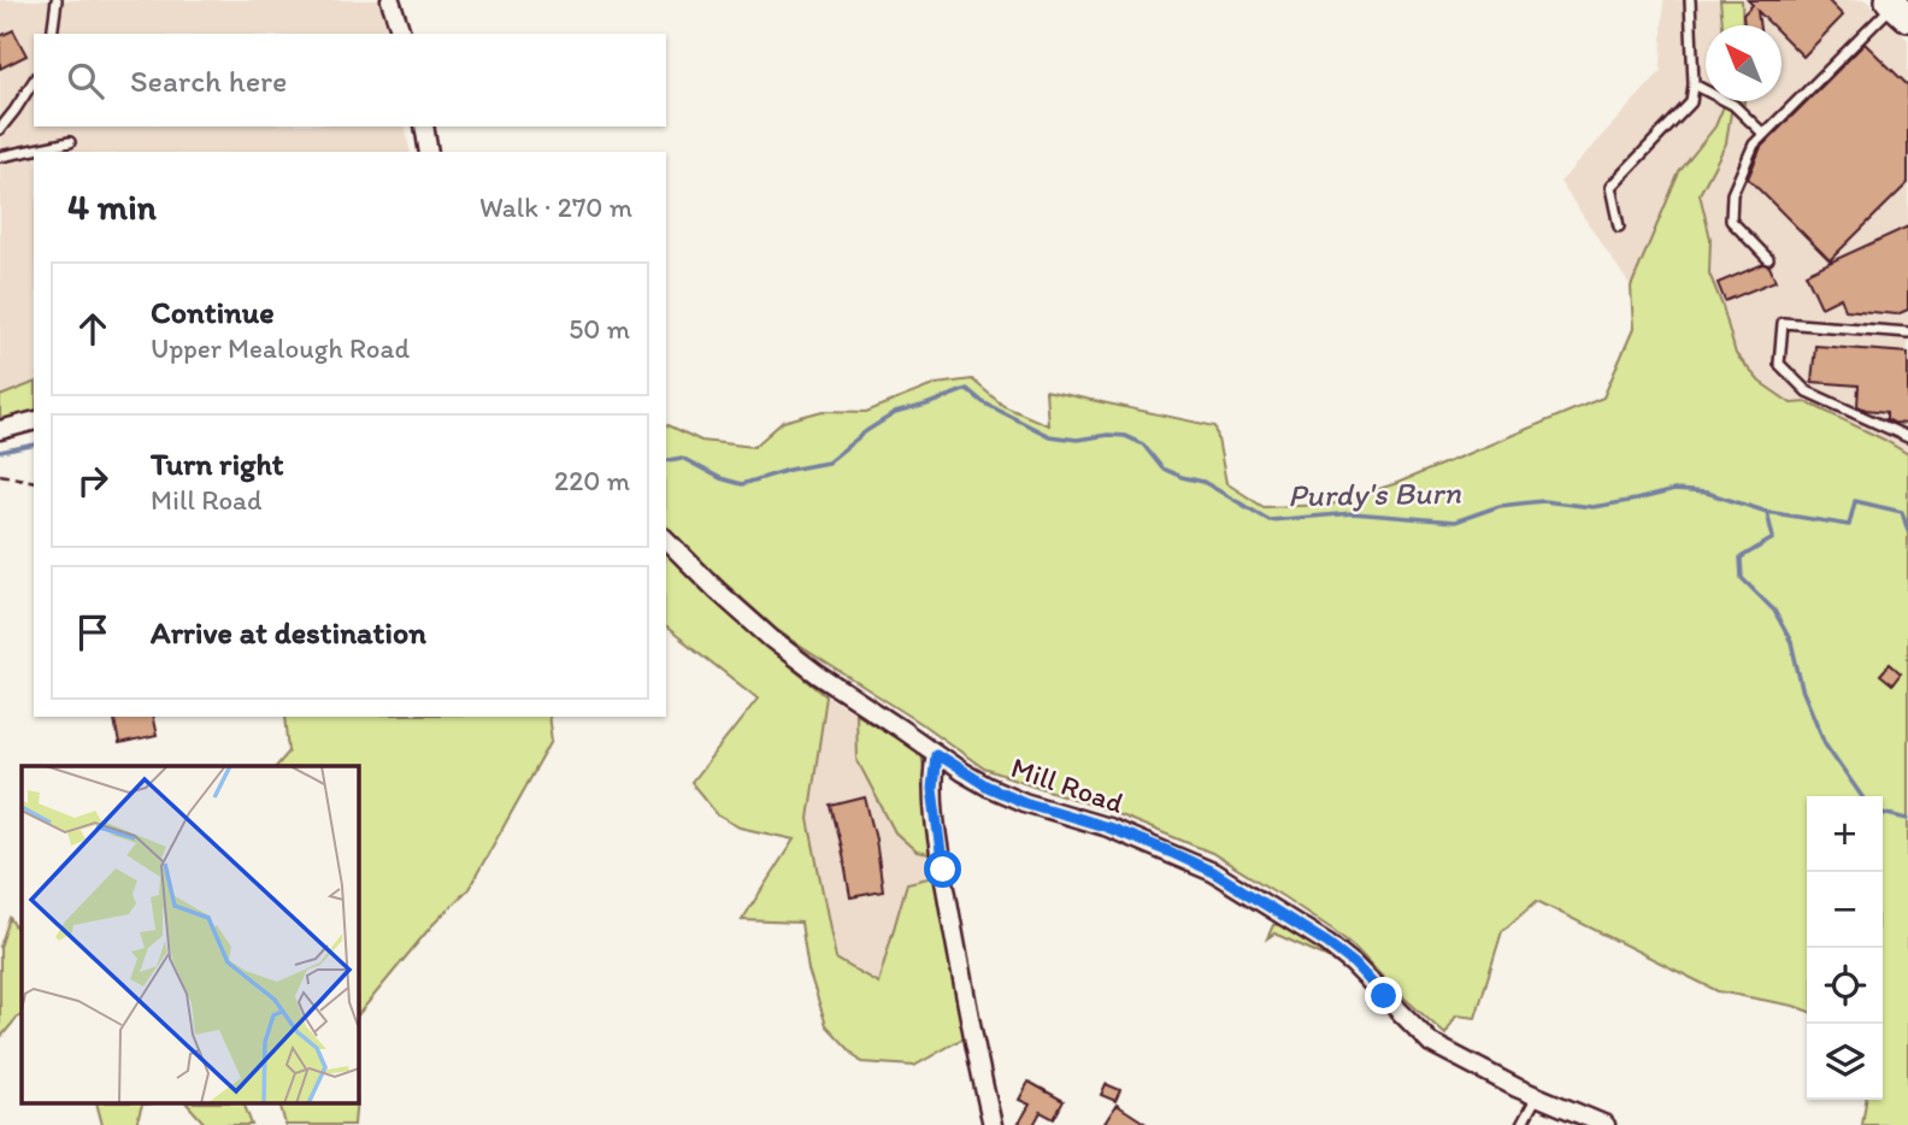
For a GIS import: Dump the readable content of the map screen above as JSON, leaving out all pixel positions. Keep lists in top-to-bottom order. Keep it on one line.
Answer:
{"streets":{"street":["Mill Road"]},"water":["Purdy's Burn"],"north":"top left","page":{"search":"Search here","heading":["4 min","Walk · 270 m"],"list":[["Continue","Upper Mealough Road","50 m"],["Turn right","Mill Road","220 m"],"Arrive at destination"],"map_buttons":["+","−"]}}
